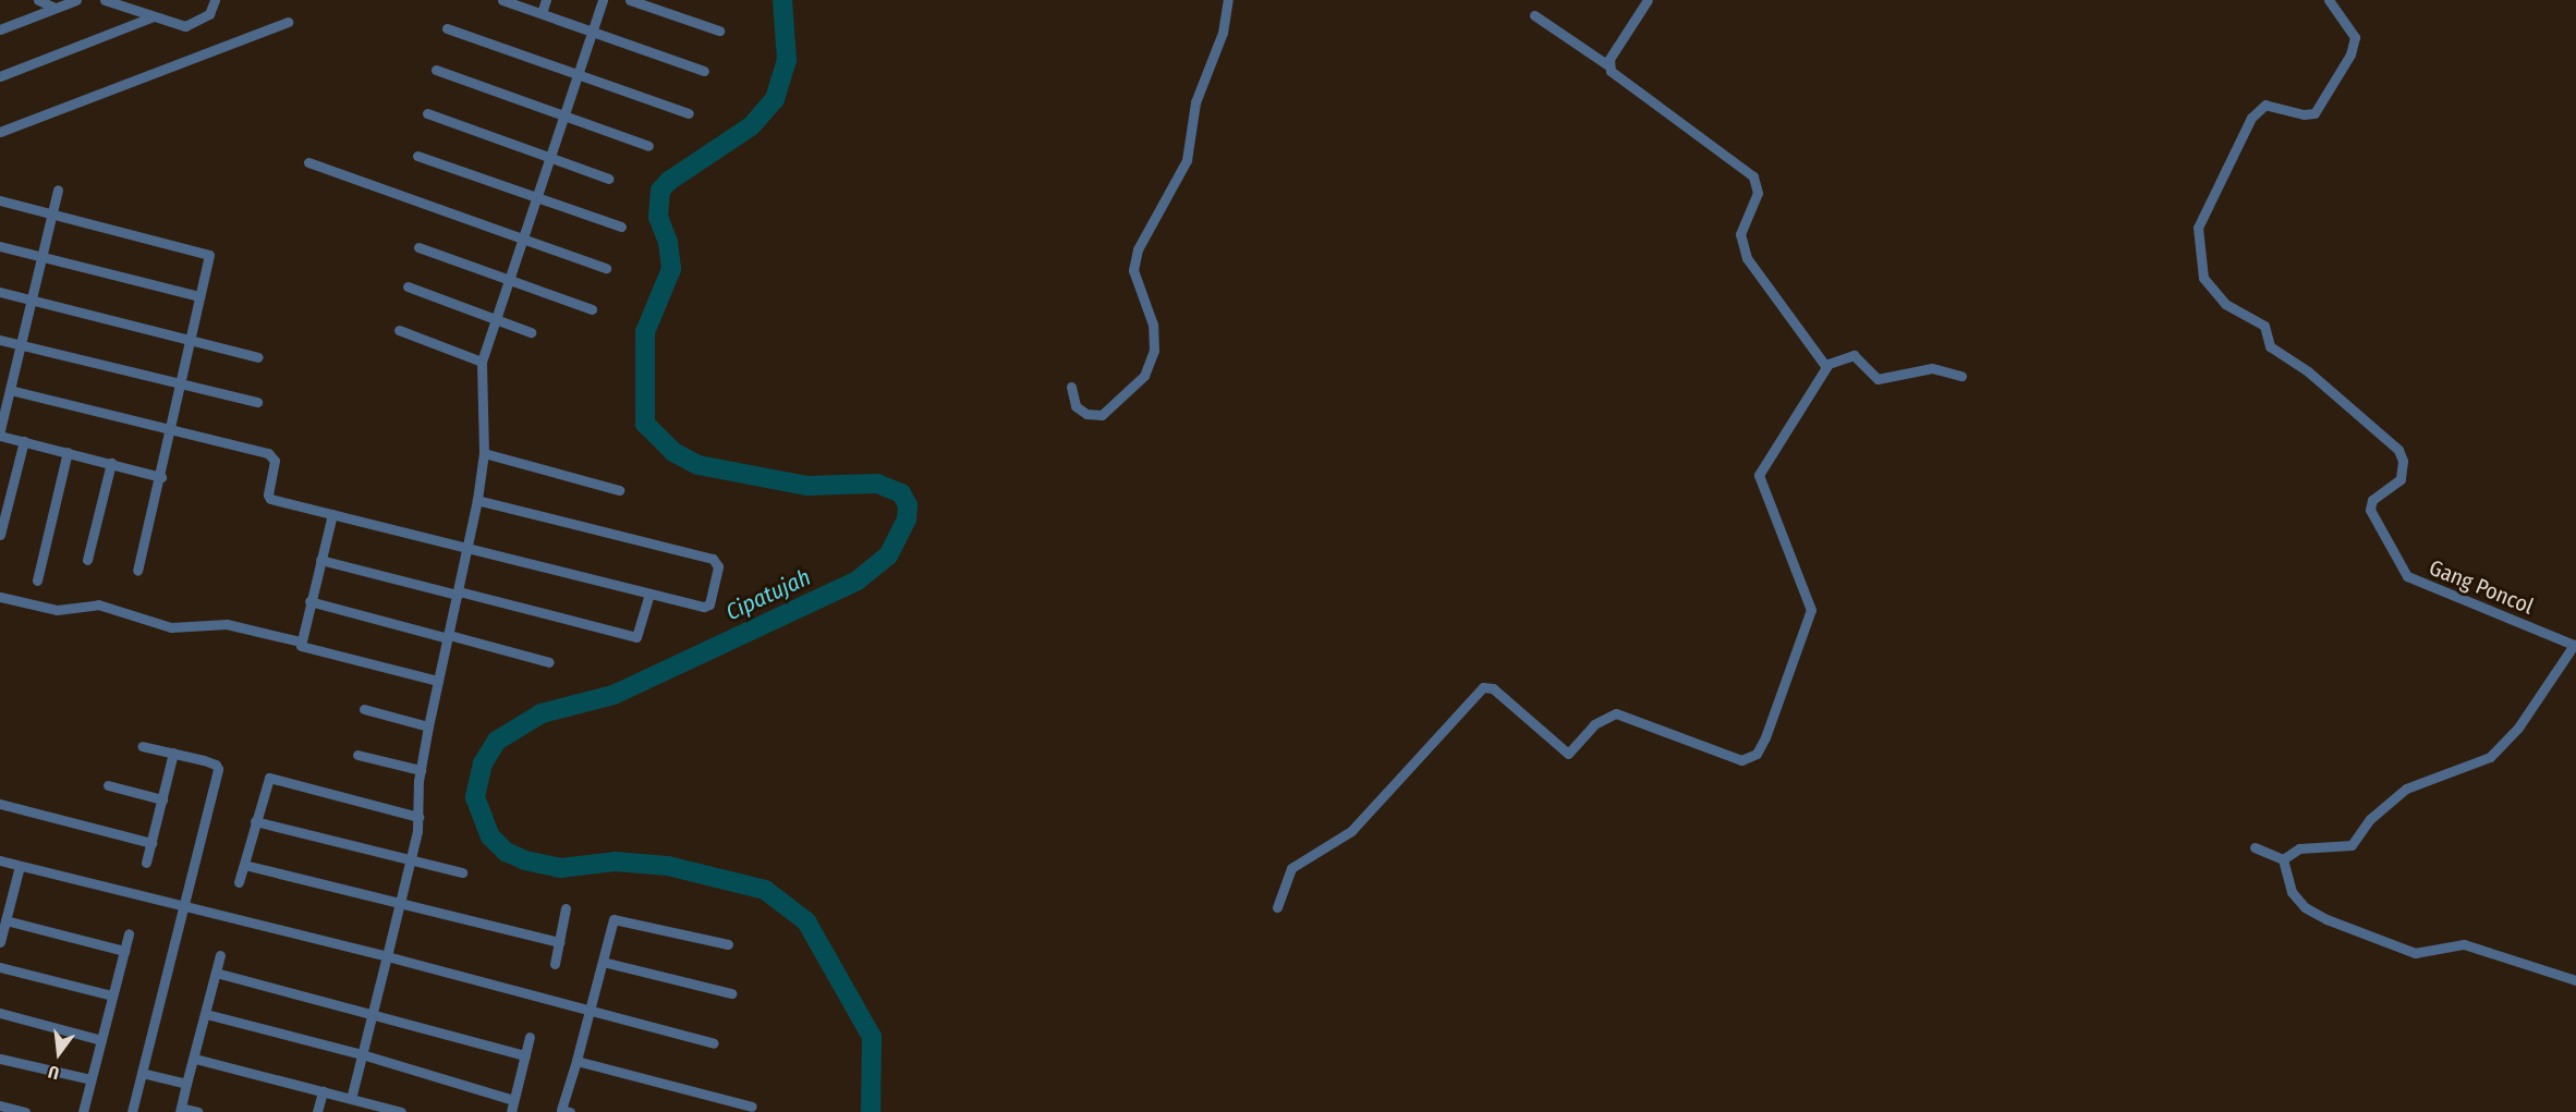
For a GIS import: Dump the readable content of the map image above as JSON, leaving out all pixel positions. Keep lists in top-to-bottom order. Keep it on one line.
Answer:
{"streets":{"street":["Gang Poncol"]},"water":["Cipatujah"],"north":"bottom"}
